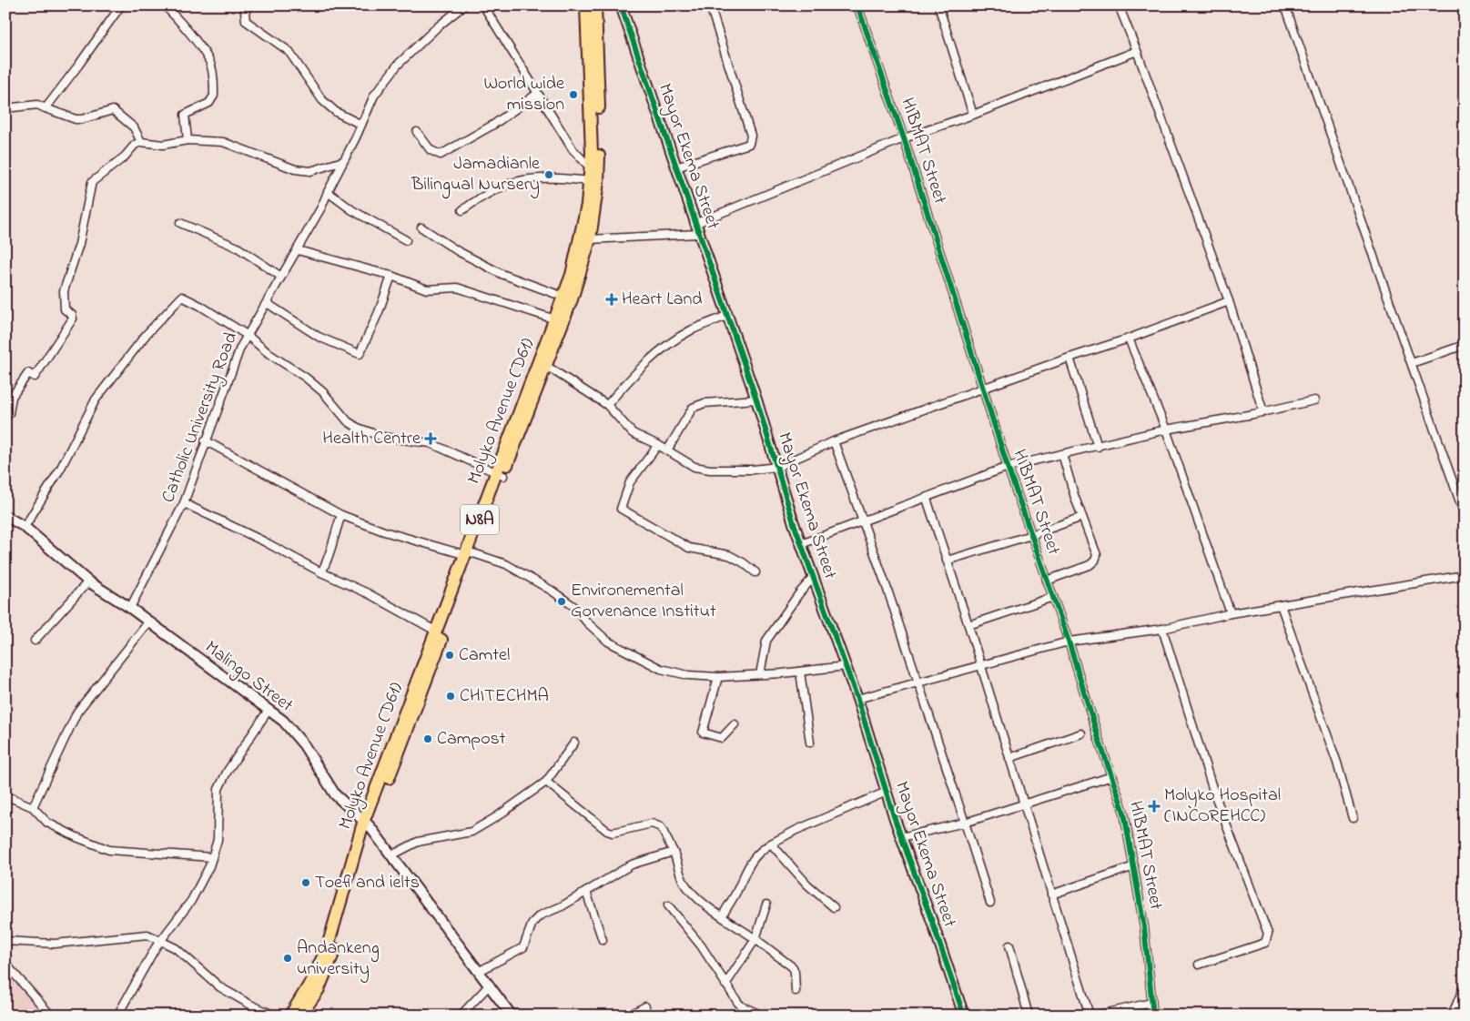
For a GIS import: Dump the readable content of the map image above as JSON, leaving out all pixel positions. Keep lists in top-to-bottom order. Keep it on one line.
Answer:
{"streets":{"highway":["Molyko Avenue (D61)","N8A"],"street":["HIBMAT Street","Mayor Ekema Street","Catholic University Road","Malingo Street"]},"crossings":[["Molyko Avenue (D61)","Malingo Street"],["Catholic University Road","Malingo Street"]],"places":{"other":["World wide mission","Jamadianle Bilingual Nursery","Environemental Gorvenance Institut","Camtel","CHITECHMA","Campost","Toefl and ielts","Andankeng university"],"health":["Heart Land","Health Centre","Molyko Hospital (INCOREHCC)"]}}
